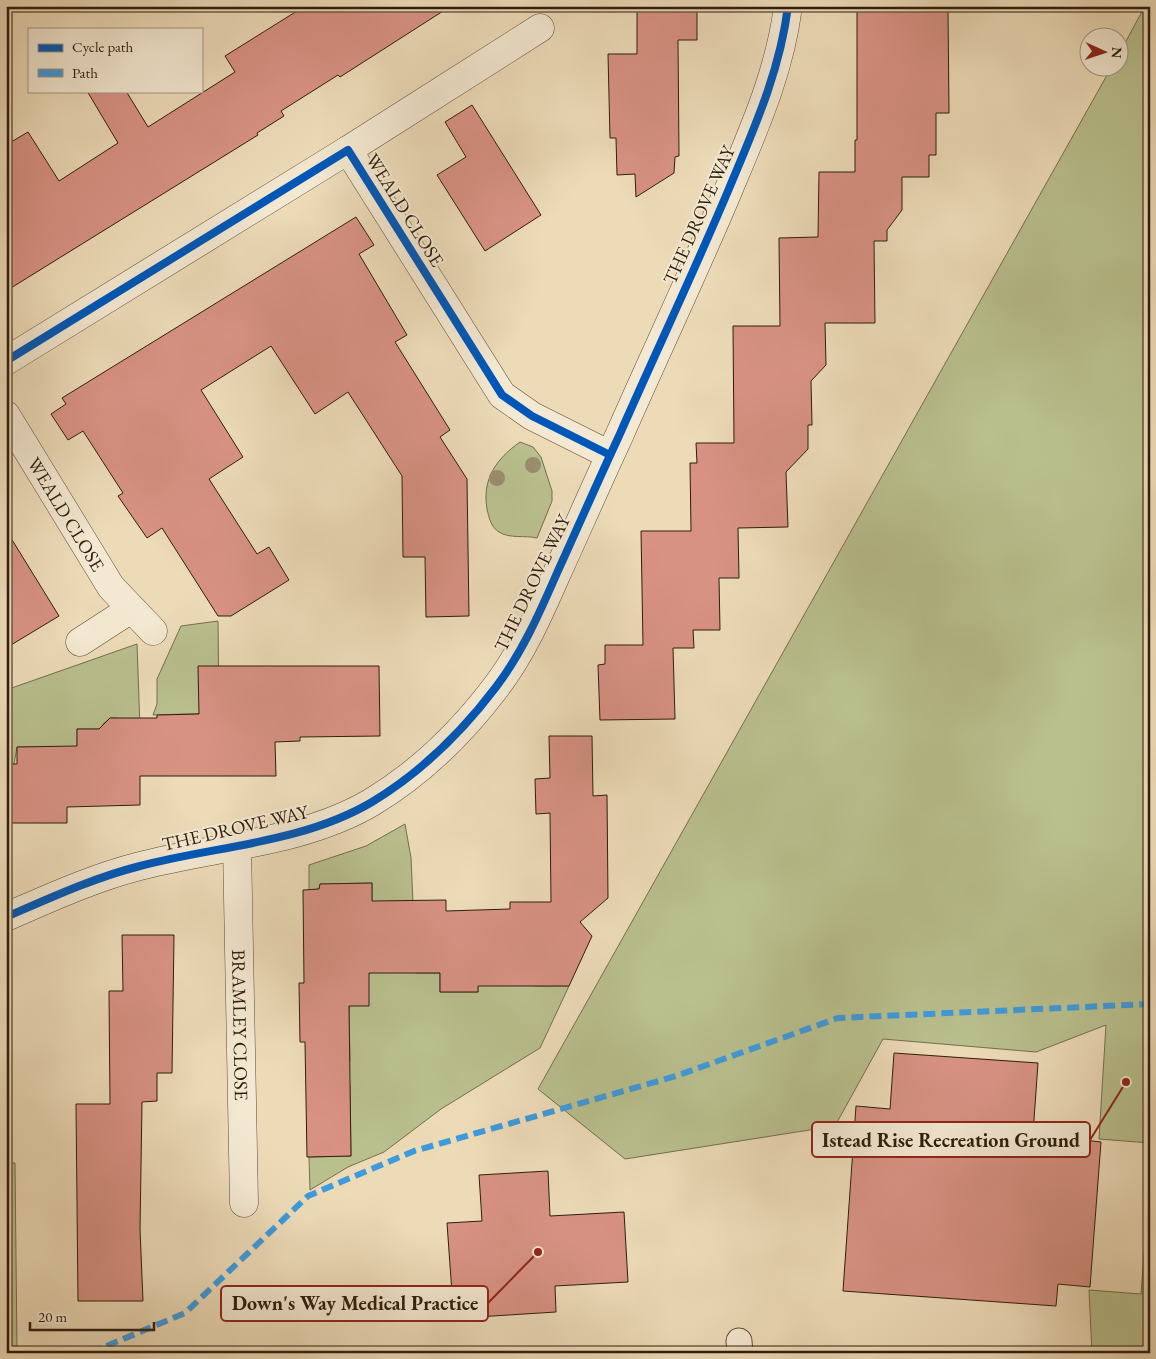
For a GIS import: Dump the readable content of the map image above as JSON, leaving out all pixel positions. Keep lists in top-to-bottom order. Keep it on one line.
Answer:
{"streets":{"street":["WEALD CLOSE","THE DROVE WAY","BRAMLEY CLOSE"]},"crossings":[["WEALD CLOSE","THE DROVE WAY"],["THE DROVE WAY","BRAMLEY CLOSE"]],"places":["Istead Rise Recreation Ground","Down's Way Medical Practice"],"legend":["Cycle path","Path"],"scale_bar":"20 m","north":"right"}
